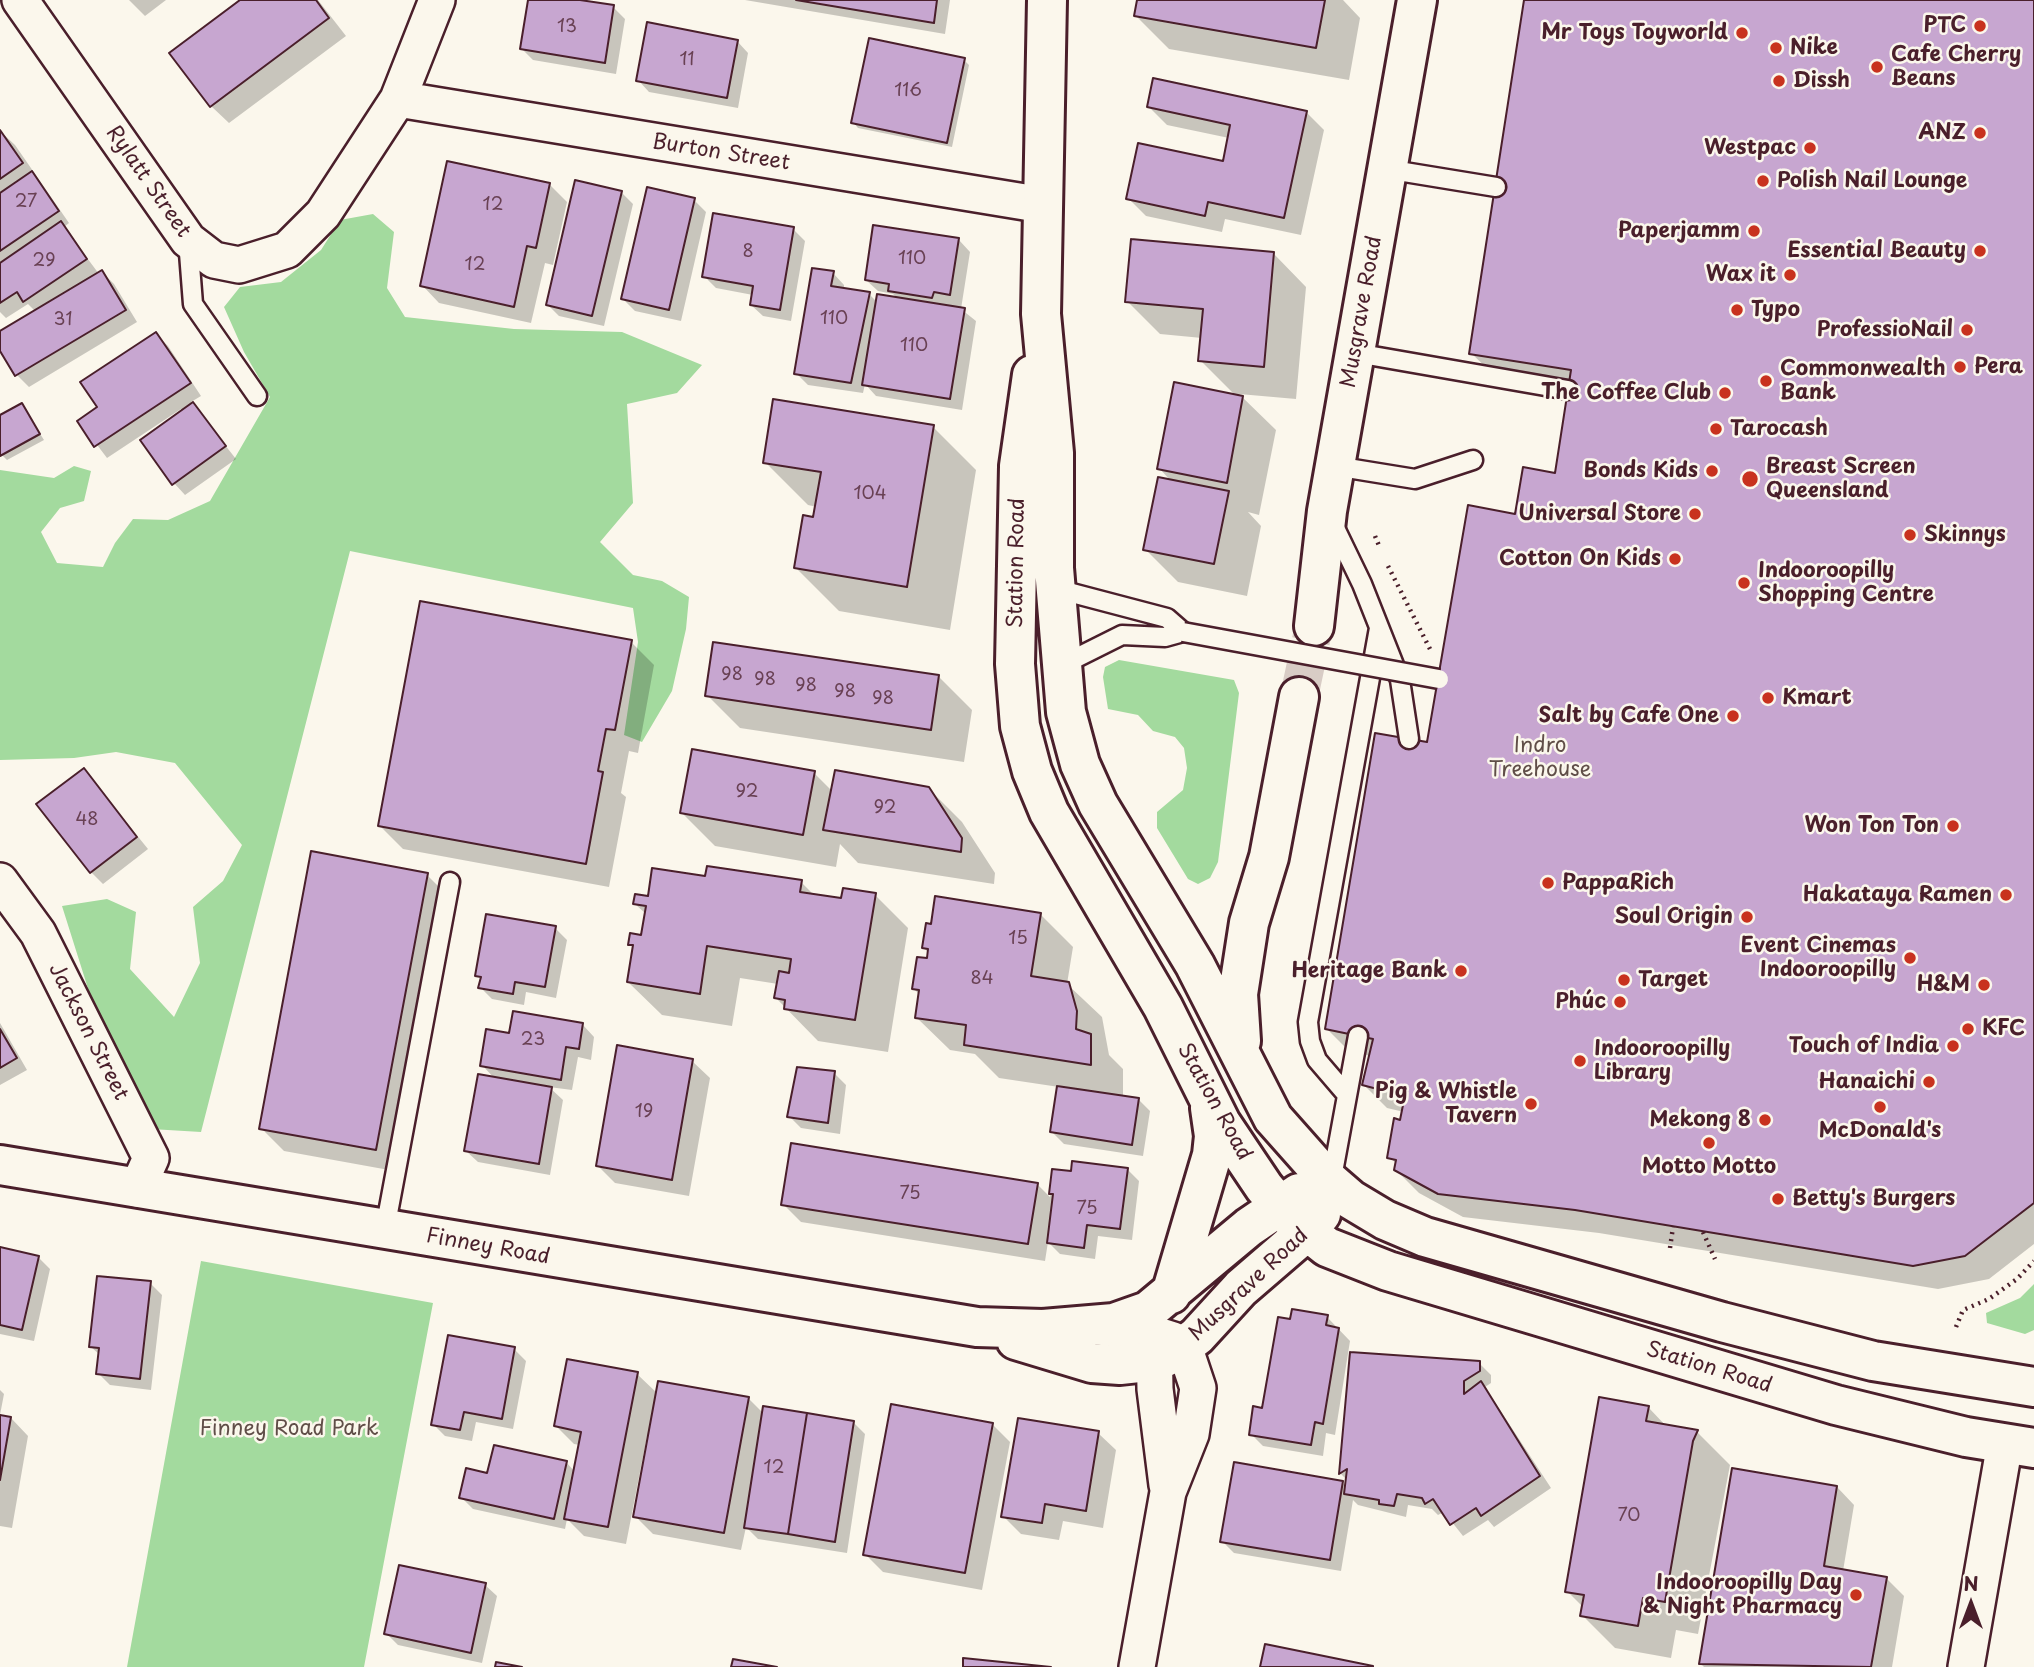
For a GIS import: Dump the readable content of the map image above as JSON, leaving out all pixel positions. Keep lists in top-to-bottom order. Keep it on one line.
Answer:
{"streets":{"street":["Burton Street","Rylatt Street","Musgrave Road","Station Road","Jackson Street","Finney Road"]},"crossings":[["Burton Street","Rylatt Street"],["Burton Street","Station Road"],["Musgrave Road","Station Road"],["Musgrave Road","Finney Road"],["Jackson Street","Finney Road"]],"parks":["Indro Treehouse","Finney Road Park"],"places":["PTC","Mr Toys Toyworld","Nike","Cafe Cherry Beans","Dissh","ANZ","Westpac","Polish Nail Lounge","Paperjamm","Essential Beauty","Wax it","Typo","ProfessioNail","Pera","Commonwealth Bank","The Coffee Club","Tarocash","Bonds Kids","Breast Screen Queensland","Universal Store","Skinnys","Cotton On Kids","Indooroopilly Shopping Centre","Kmart","Salt by Cafe One","Won Ton Ton","PappaRich","Hakataya Ramen","Soul Origin","Event Cinemas Indooroopilly","Heritage Bank","Target","H&M","Phúc","KFC","Touch of India","Indooroopilly Library","Hanaichi","Pig & Whistle Tavern","McDonald's","Mekong 8","Motto Motto","Betty's Burgers","Indooroopilly Day & Night Pharmacy"],"house_numbers":["13","11","116","27","12","8","110","29","12","110","31","110","104","98","98","98","98","98","92","92","48","15","84","23","19","75","75","12","70"],"north":"top"}
